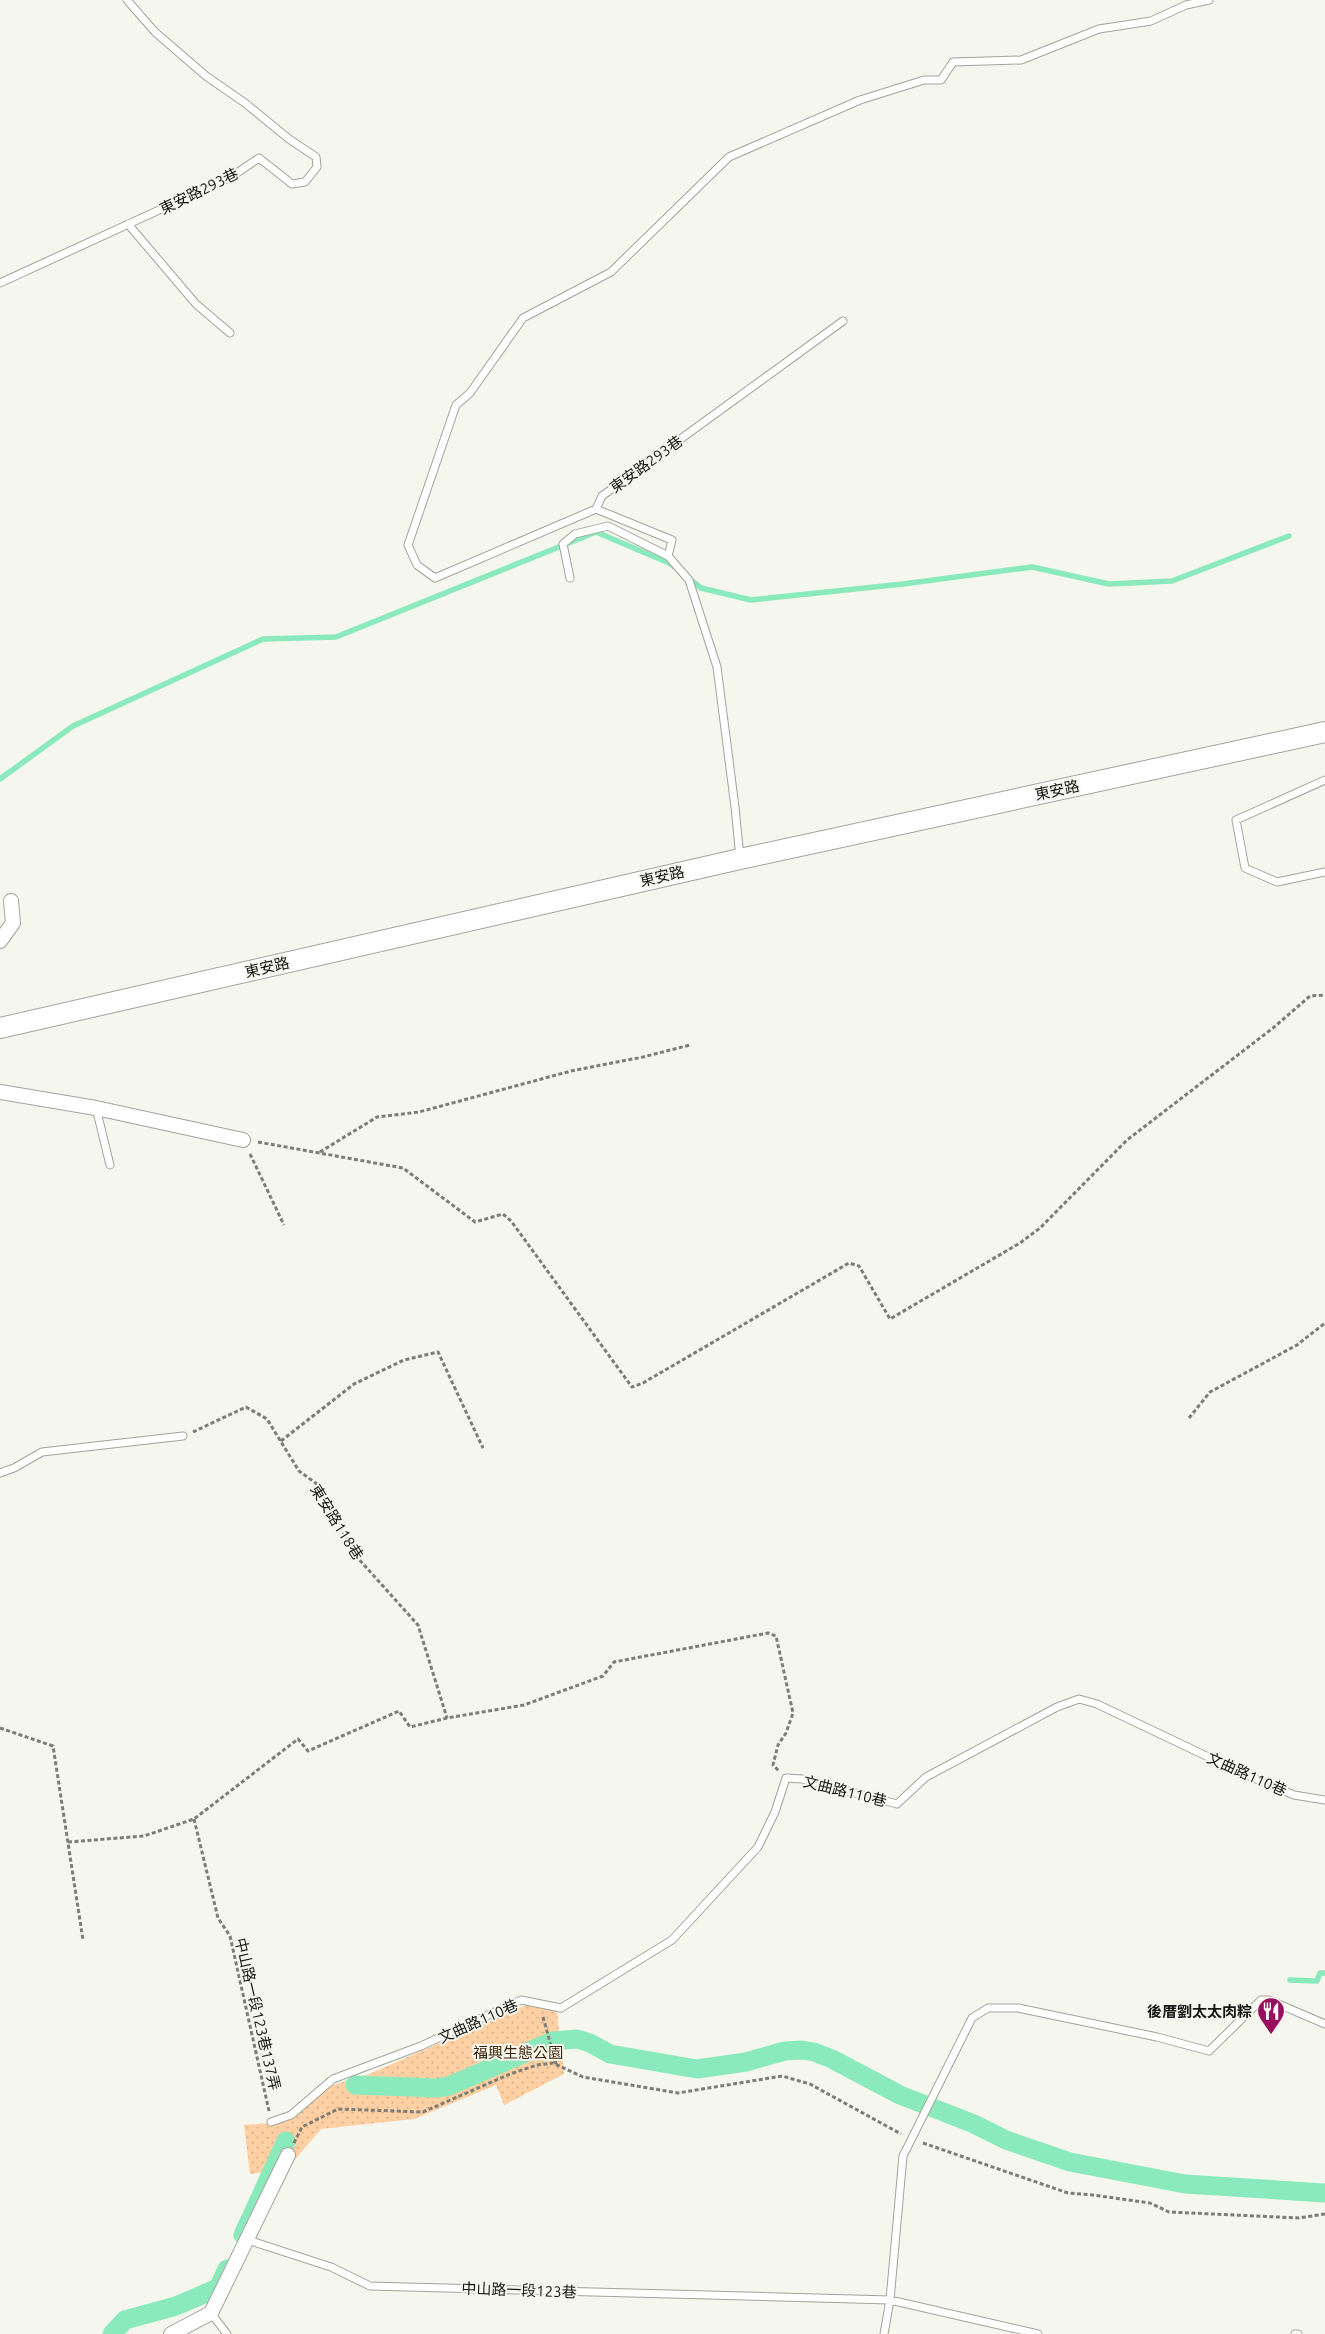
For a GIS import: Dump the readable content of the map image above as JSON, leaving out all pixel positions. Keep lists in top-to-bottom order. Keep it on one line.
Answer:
{"streets":{"street":["東安路"],"lane":["東安路293巷","文曲路110巷","中山路一段123巷"],"path":["東安路118巷","中山路一段123巷137弄"]},"crossings":[["東安路293巷","東安路"],["文曲路110巷","中山路一段123巷137弄"]],"parks":["福興生態公園"],"places":{"restaurant":["後厝劉太太肉粽"]}}
